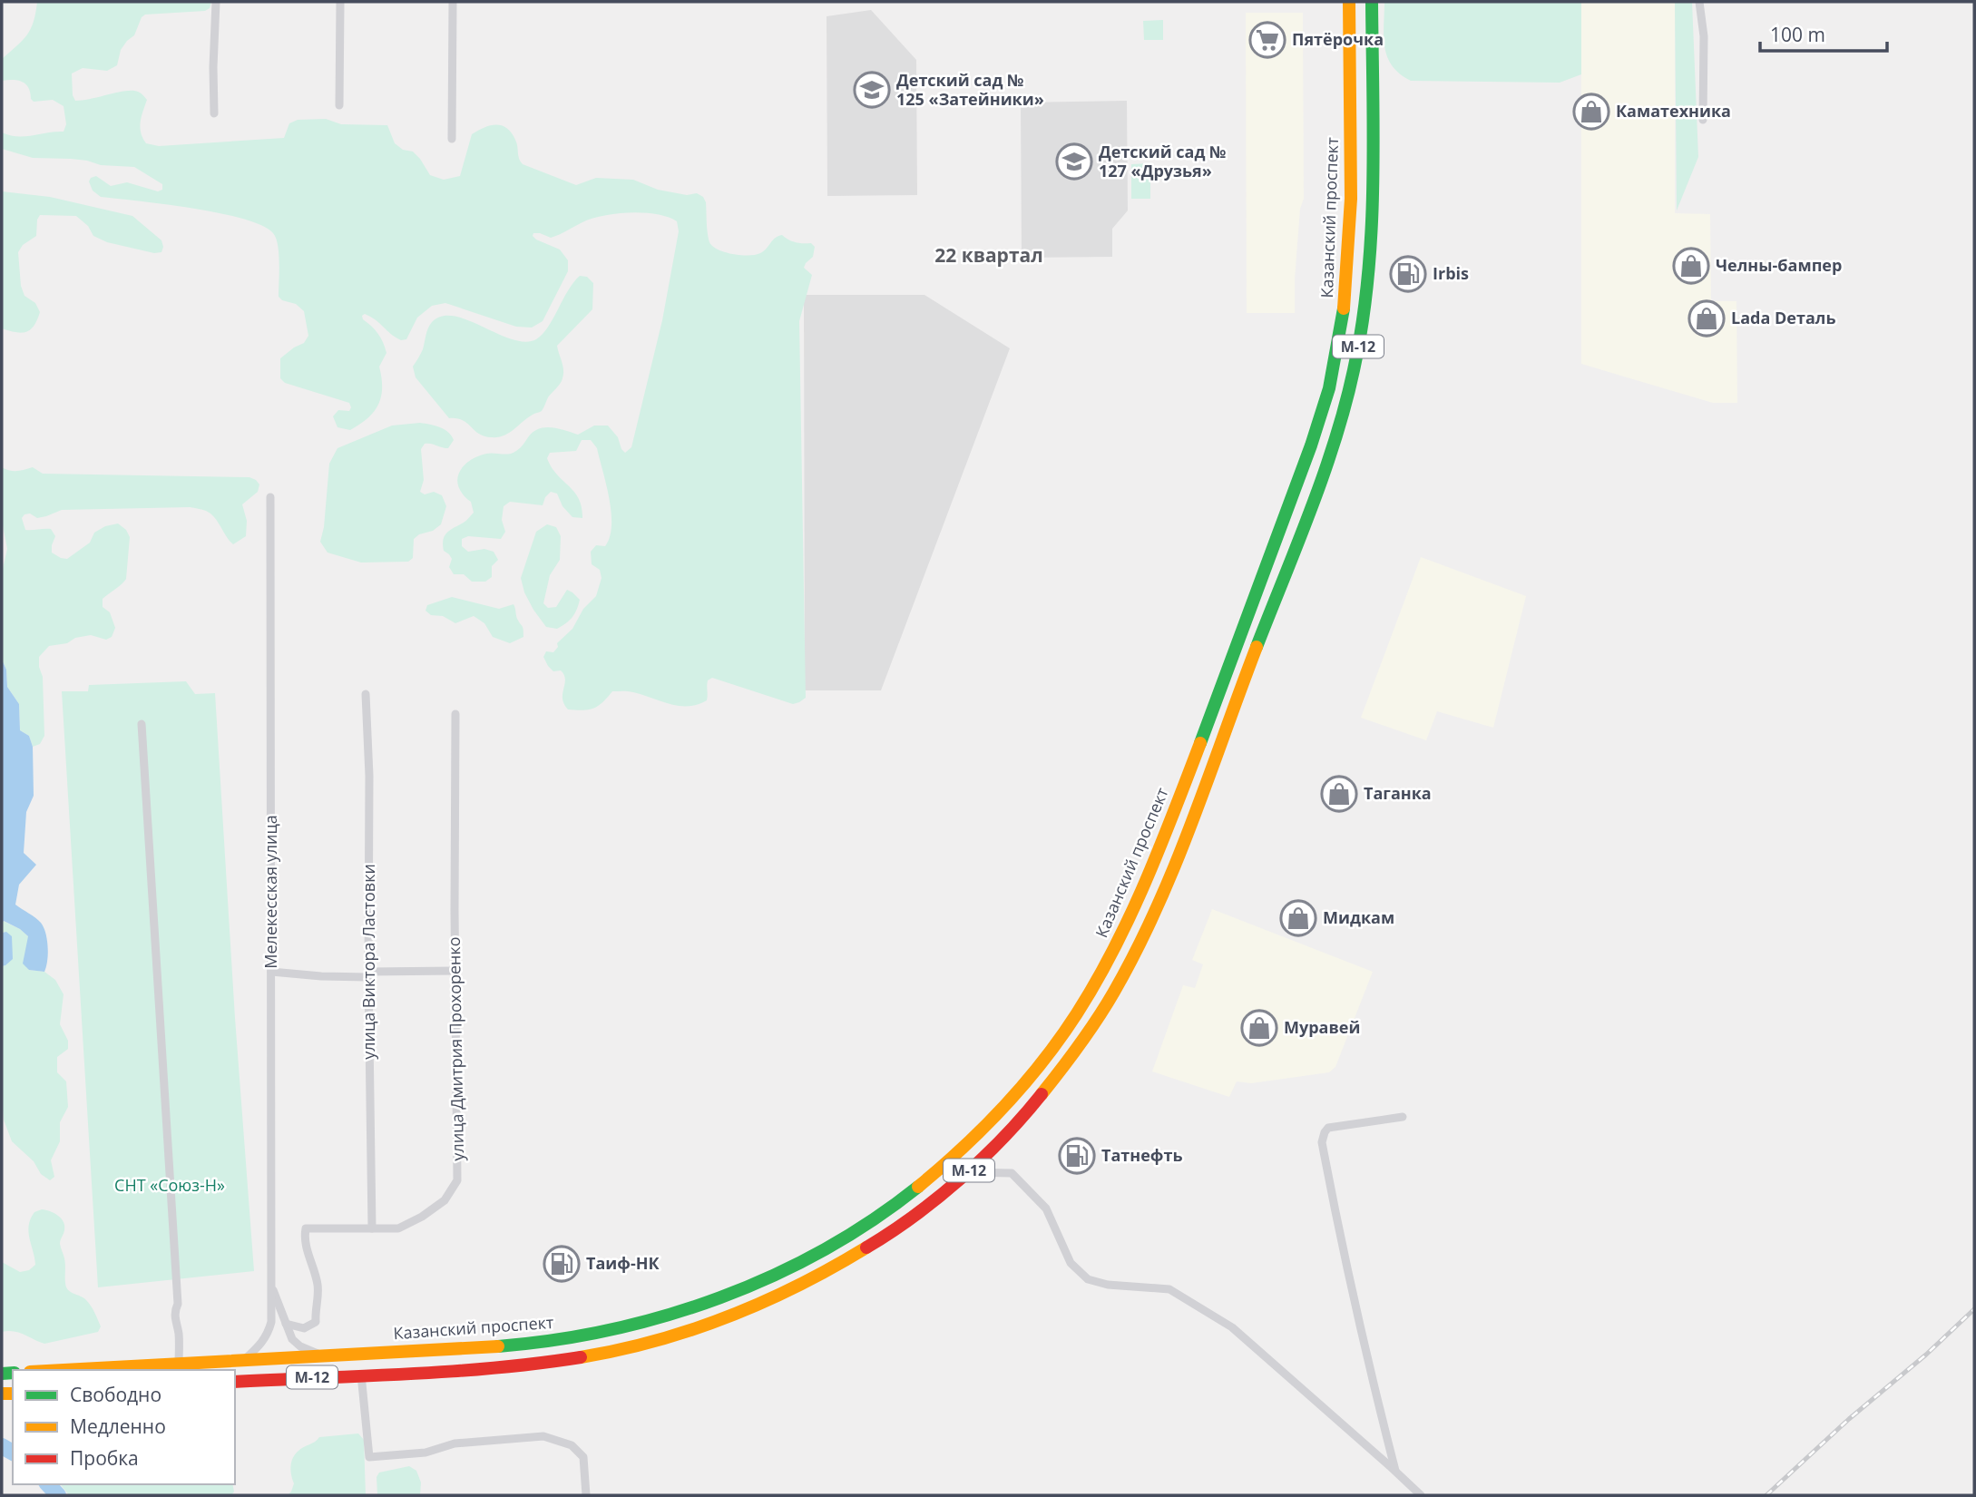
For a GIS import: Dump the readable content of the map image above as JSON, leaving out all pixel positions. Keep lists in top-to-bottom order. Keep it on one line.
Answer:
{"streets":{"main road":["Казанский проспект","М-12"],"street":["Мелекесская улица","улица Виктора Ластовки","улица Дмитрия Прохоренко"]},"crossings":[["Казанский проспект","Мелекесская улица"],["улица Виктора Ластовки","улица Дмитрия Прохоренко"]],"districts":["22 квартал"],"parks":["СНТ «Союз-Н»"],"places":{"supermarket":["Пятёрочка"],"school or university":["Детский сад № 125 «Затейники»","Детский сад № 127 «Друзья»"],"shop":["Каматехника","Челны-бампер","Lada Dеталь","Таганка","Мидкам","Муравей"],"fuel station":["Irbis","Татнефть","Таиф-НК"]},"legend":["Свободно","Медленно","Пробка"],"scale_bar":"100 m"}
